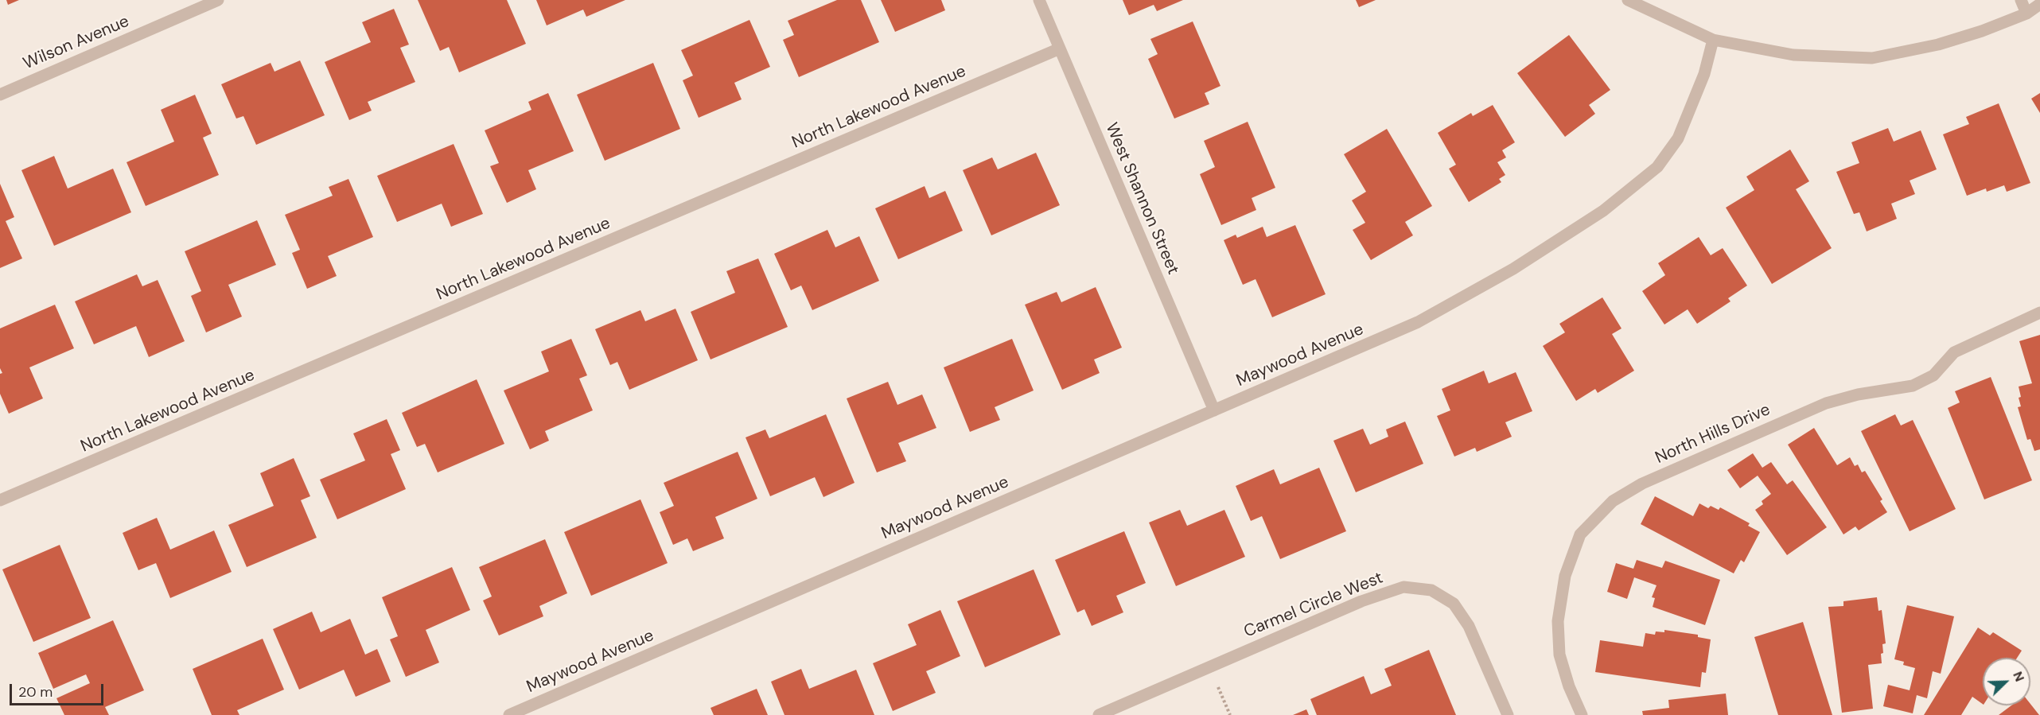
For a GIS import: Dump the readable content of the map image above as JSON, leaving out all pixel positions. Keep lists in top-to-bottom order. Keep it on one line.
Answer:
{"streets":{"street":["Wilson Avenue","North Lakewood Avenue","West Shannon Street","Maywood Avenue","North Hills Drive","Carmel Circle West"]},"crossings":[["North Lakewood Avenue","West Shannon Street"],["West Shannon Street","Maywood Avenue"]],"scale_bar":"20 m","north":"top right"}
